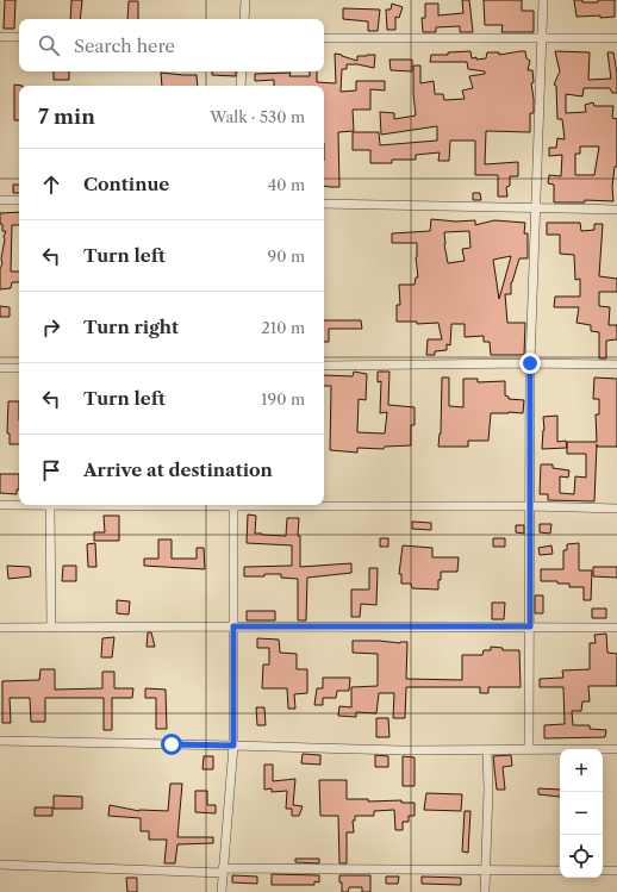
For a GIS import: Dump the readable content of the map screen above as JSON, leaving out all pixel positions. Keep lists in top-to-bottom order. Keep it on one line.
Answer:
{"page":{"search":"Search here","heading":["7 min","Walk · 530 m"],"list":[["Continue","40 m"],["Turn left","90 m"],["Turn right","210 m"],["Turn left","190 m"],"Arrive at destination"],"map_buttons":["+","−"]}}
